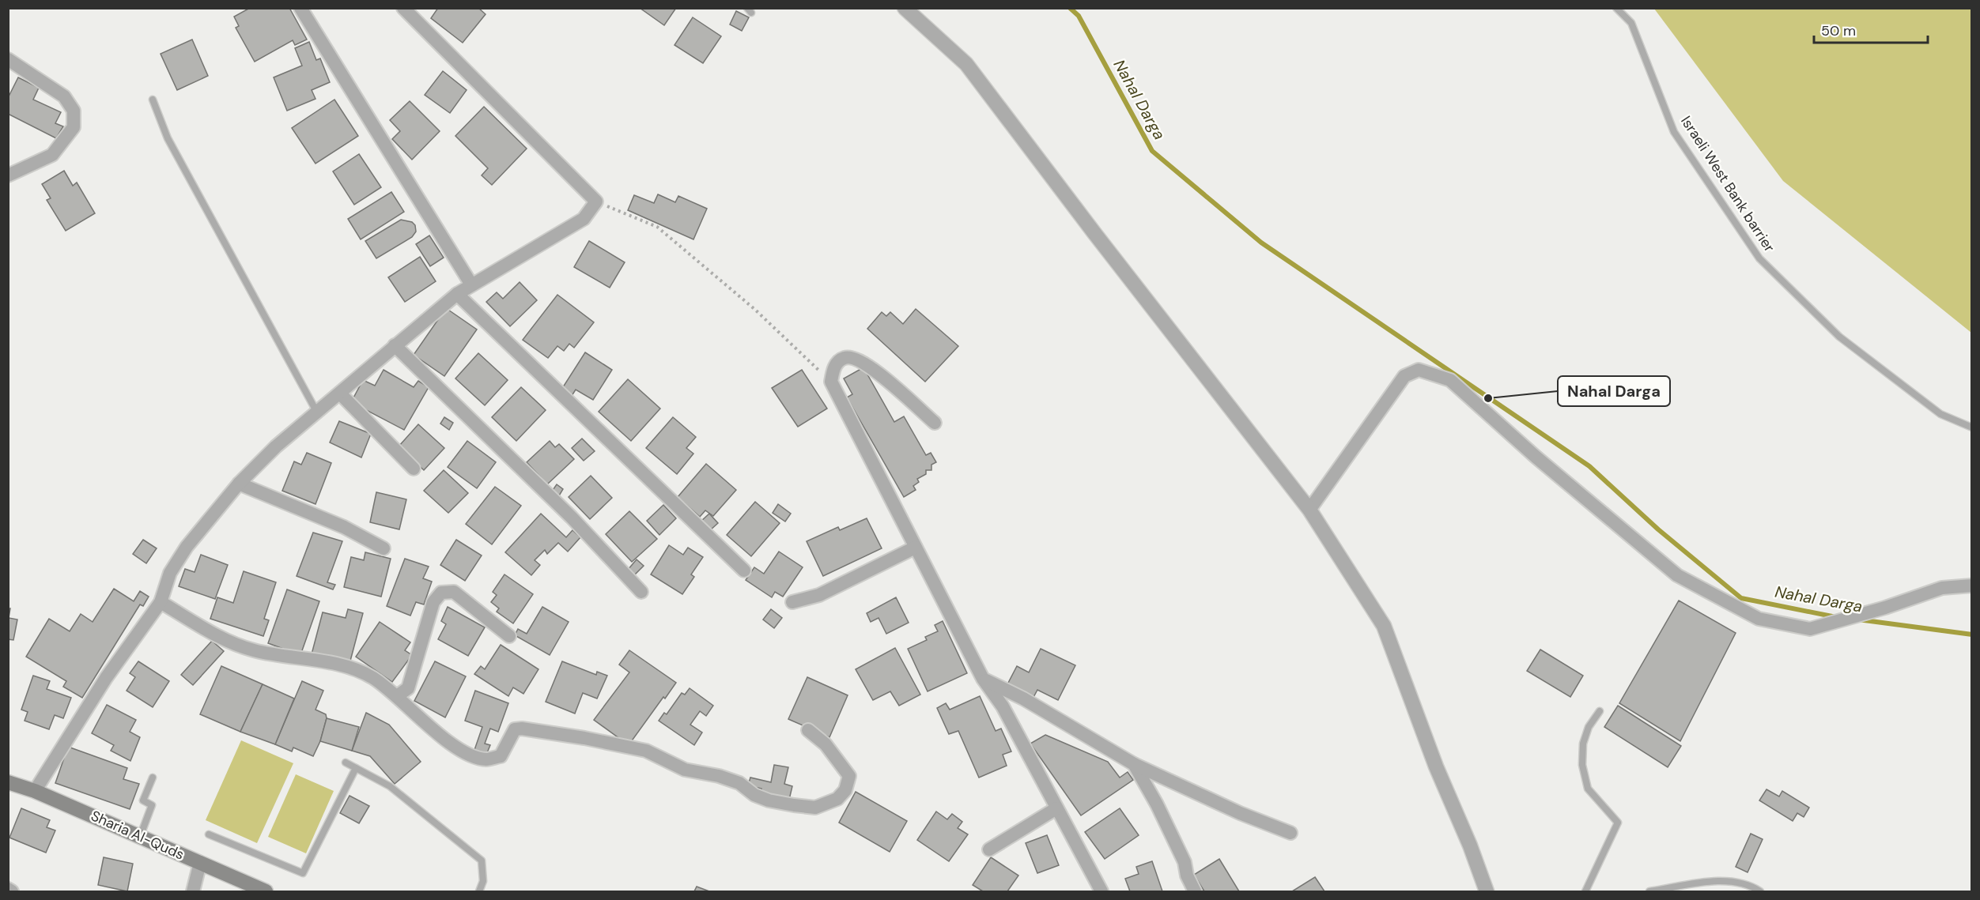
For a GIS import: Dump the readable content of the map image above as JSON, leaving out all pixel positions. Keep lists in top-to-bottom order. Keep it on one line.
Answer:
{"streets":{"main road":["Sharia Al-Quds"],"lane":["Israeli West Bank barrier"]},"water":["Nahal Darga"],"places":["Nahal Darga"],"scale_bar":"50 m"}
